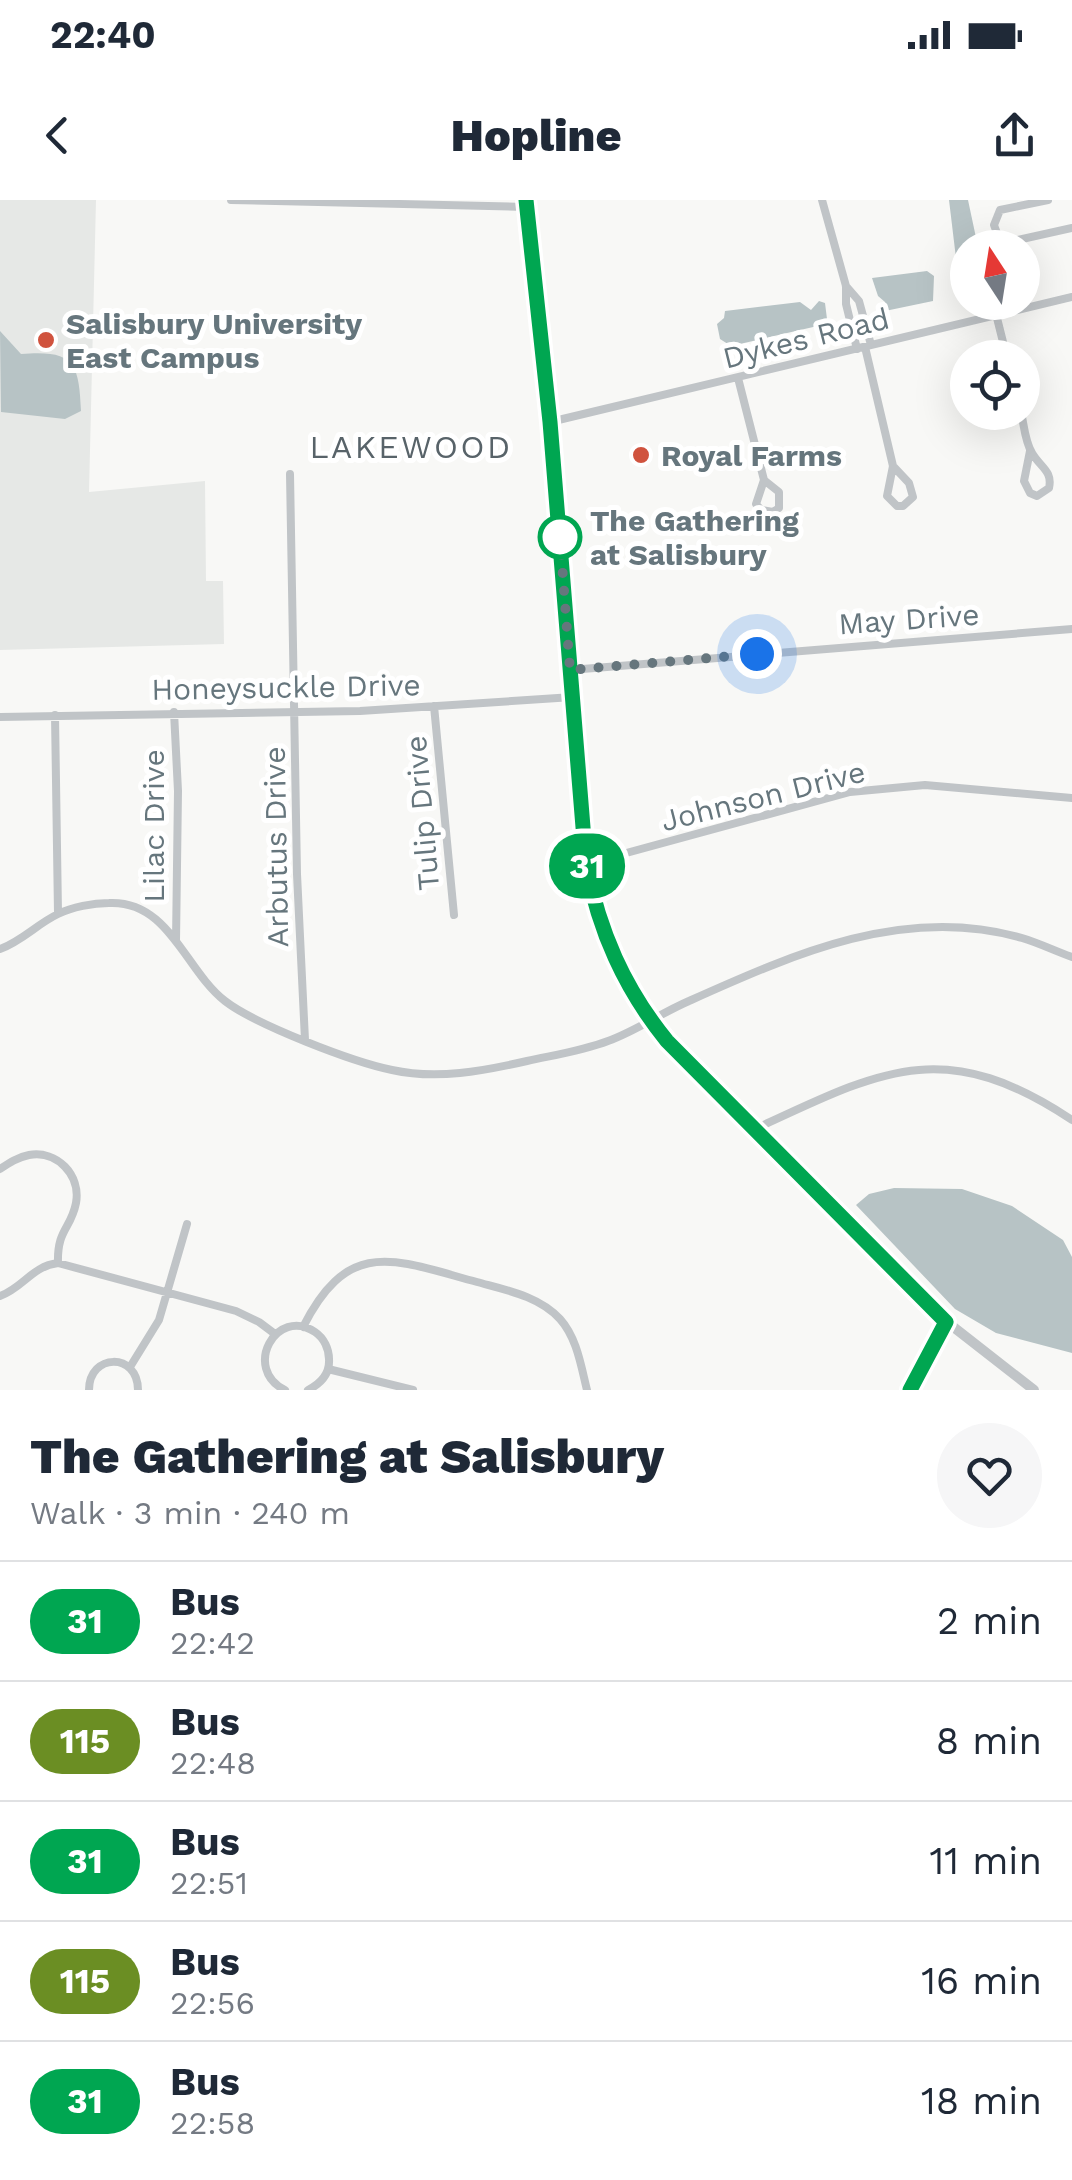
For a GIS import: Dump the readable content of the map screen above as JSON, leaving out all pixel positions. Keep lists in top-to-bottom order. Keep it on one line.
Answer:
{"streets":{"street":["Dykes Road","May Drive","Honeysuckle Drive","Johnson Drive","Tulip Drive","Lilac Drive","Arbutus Drive"]},"crossings":[["Honeysuckle Drive","Tulip Drive"],["Honeysuckle Drive","Lilac Drive"],["Honeysuckle Drive","Arbutus Drive"]],"districts":["LAKEWOOD"],"places":["Salisbury University East Campus","Royal Farms","The Gathering at Salisbury"],"lines":["bus line 31"],"north":"top","page":{"status":"22:40","header":"Hopline","on_map":"31","heading":["The Gathering at Salisbury","Walk · 3 min · 240 m"],"list":[{"mark":"31","name":"Bus","note":"22:42","value":"2 min"},{"mark":"115","name":"Bus","note":"22:48","value":"8 min"},{"mark":"31","name":"Bus","note":"22:51","value":"11 min"},{"mark":"115","name":"Bus","note":"22:56","value":"16 min"},{"mark":"31","name":"Bus","note":"22:58","value":"18 min"}]}}
